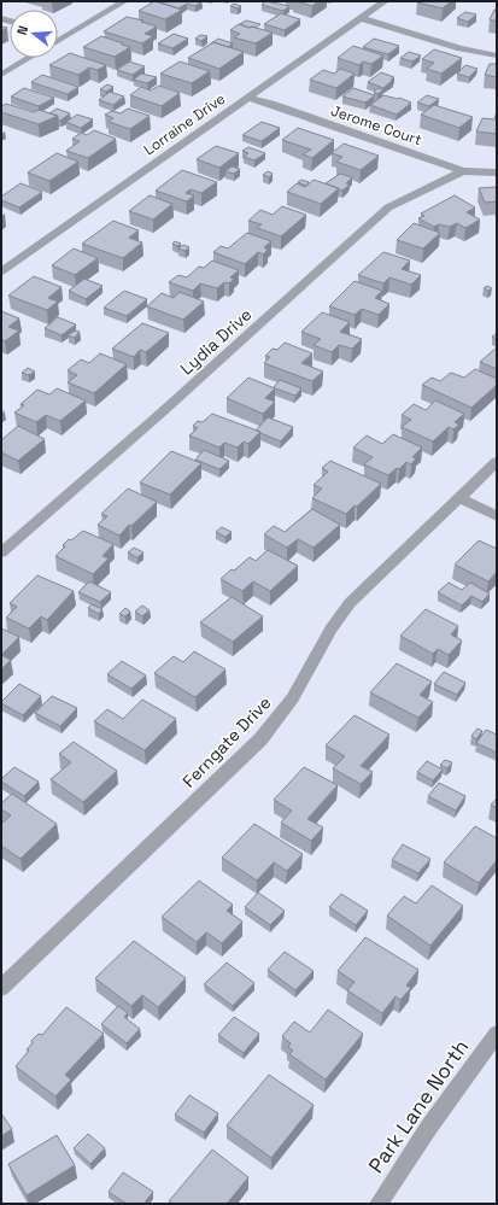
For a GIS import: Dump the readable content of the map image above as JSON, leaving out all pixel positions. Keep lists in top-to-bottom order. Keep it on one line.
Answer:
{"streets":{"street":["Lorraine Drive","Jerome Court","Lydia Drive","Ferngate Drive","Park Lane North"]},"crossings":[["Lorraine Drive","Jerome Court"],["Jerome Court","Lydia Drive"]],"north":"left"}
